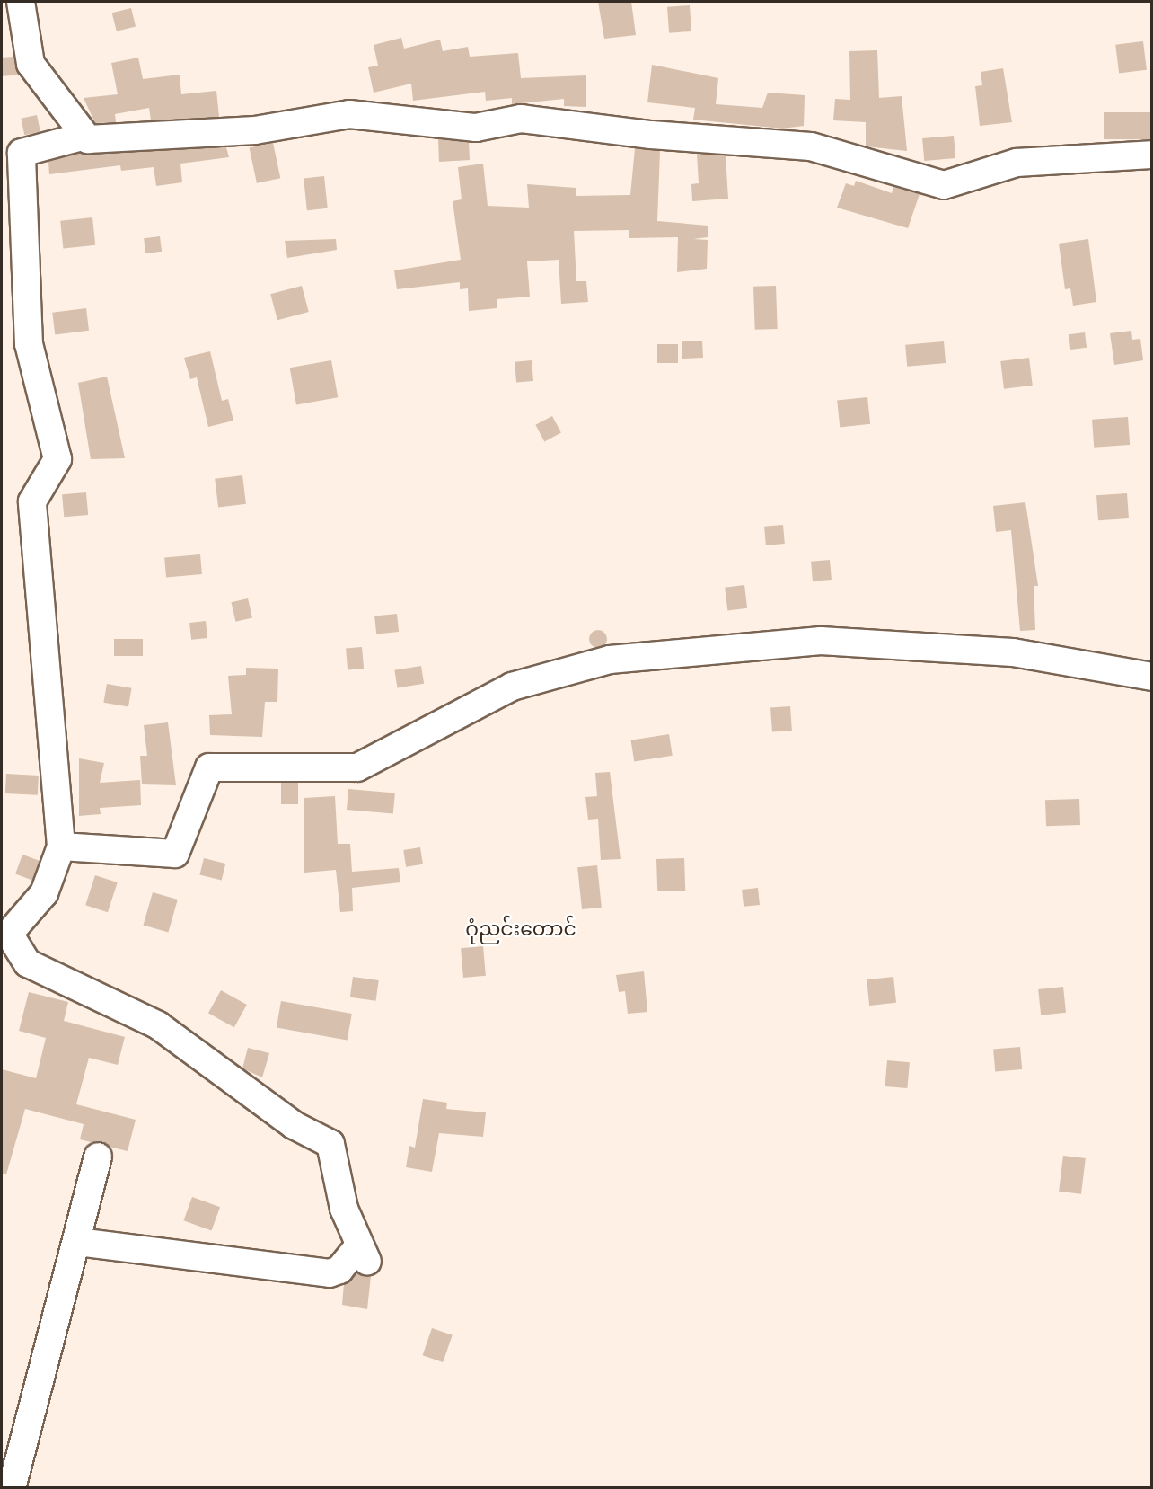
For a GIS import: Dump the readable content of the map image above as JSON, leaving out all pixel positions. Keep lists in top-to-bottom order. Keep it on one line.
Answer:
{"districts":["ဂုံညင်းတောင်"]}
